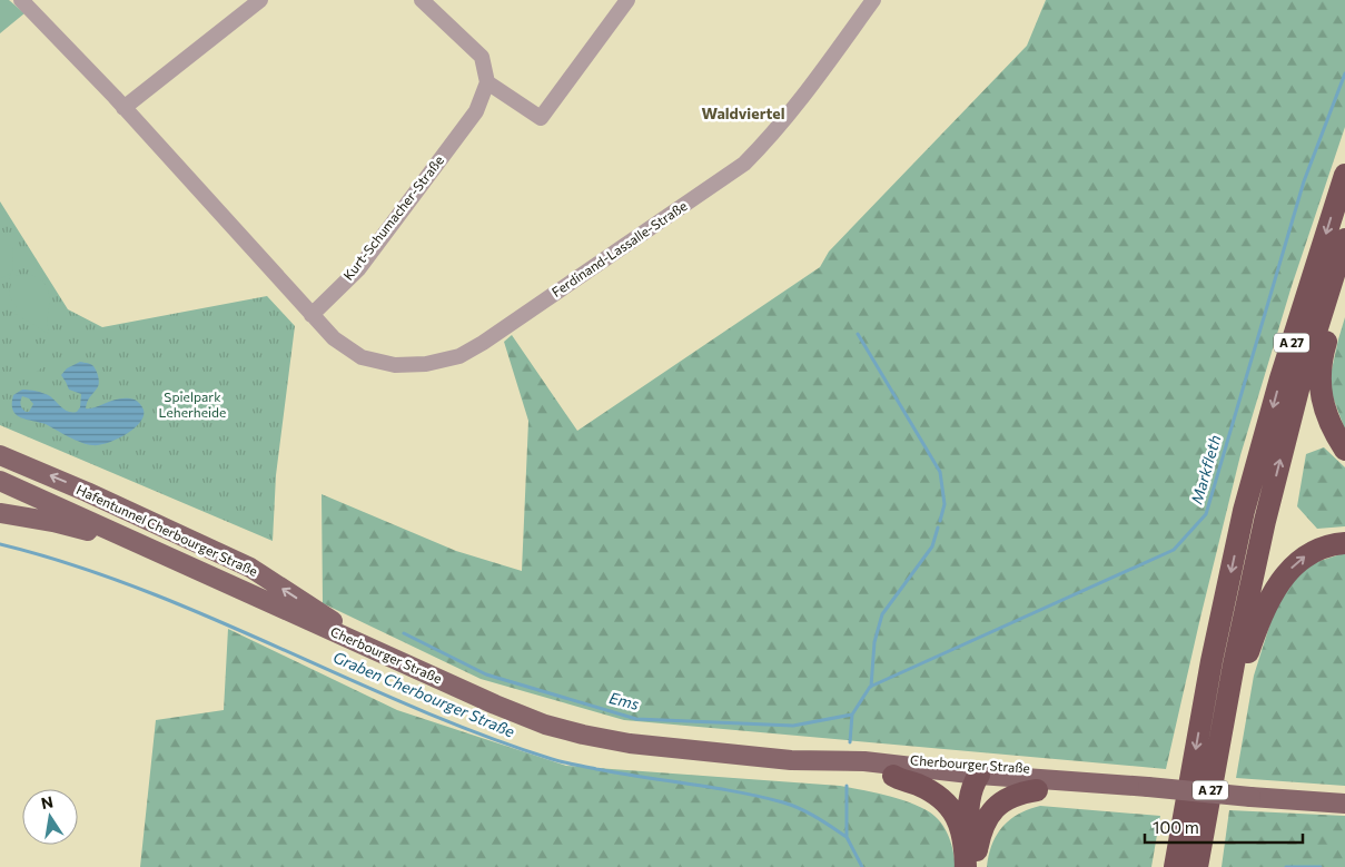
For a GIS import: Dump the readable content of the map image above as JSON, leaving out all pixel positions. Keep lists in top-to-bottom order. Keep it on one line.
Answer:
{"streets":{"highway":["A 27"],"main road":["Hafentunnel Cherbourger Straße","Cherbourger Straße"],"street":["Kurt-Schumacher-Straße","Ferdinand-Lassalle-Straße"]},"crossings":[["Kurt-Schumacher-Straße","Ferdinand-Lassalle-Straße"],["Hafentunnel Cherbourger Straße","Cherbourger Straße"]],"districts":["Waldviertel"],"water":["Markfleth","Graben Cherbourger Straße","Ems"],"parks":["Spielpark Leherheide"],"scale_bar":"100 m","north":"top"}
